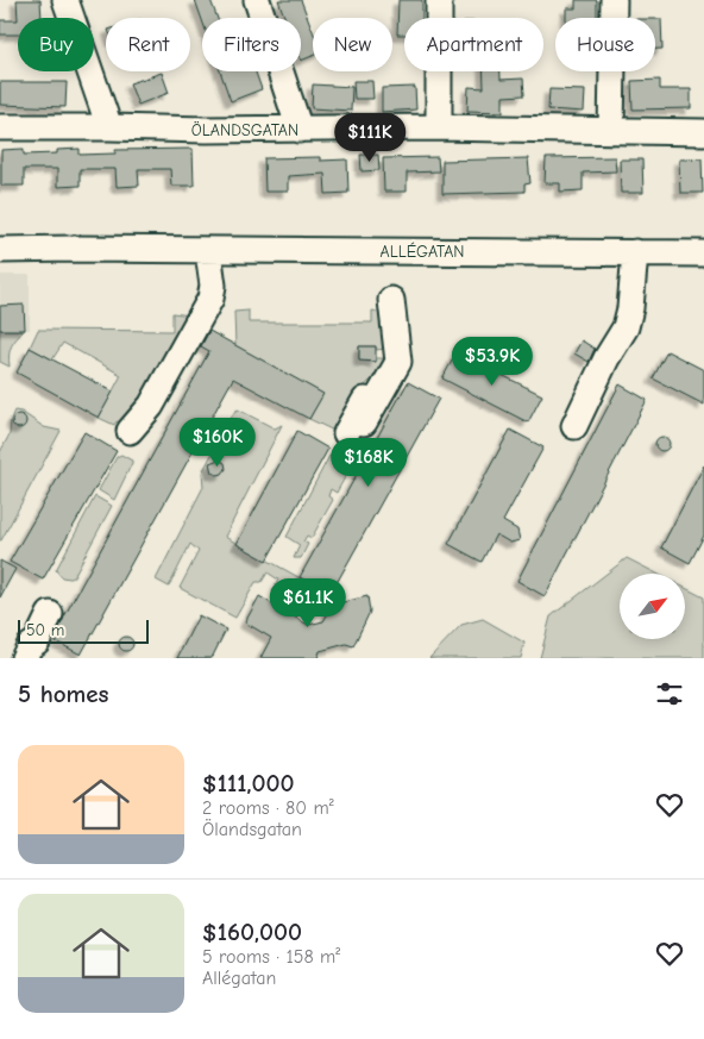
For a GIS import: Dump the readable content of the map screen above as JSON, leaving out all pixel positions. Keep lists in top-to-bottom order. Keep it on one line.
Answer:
{"streets":{"street":["ÖLANDSGATAN","ALLÉGATAN"]},"scale_bar":"50 m","north":"top right","page":{"chip":["Buy","Rent","Filters","New","Apartment","House"],"price":["$111K","$53.9K","$160K","$168K","$61.1K"],"scale":"50 m","heading":"5 homes","list":[{"name":"$111,000","note":"2 rooms · 80 m² · Ölandsgatan"},{"name":"$160,000","note":"5 rooms · 158 m² · Allégatan"}]}}
